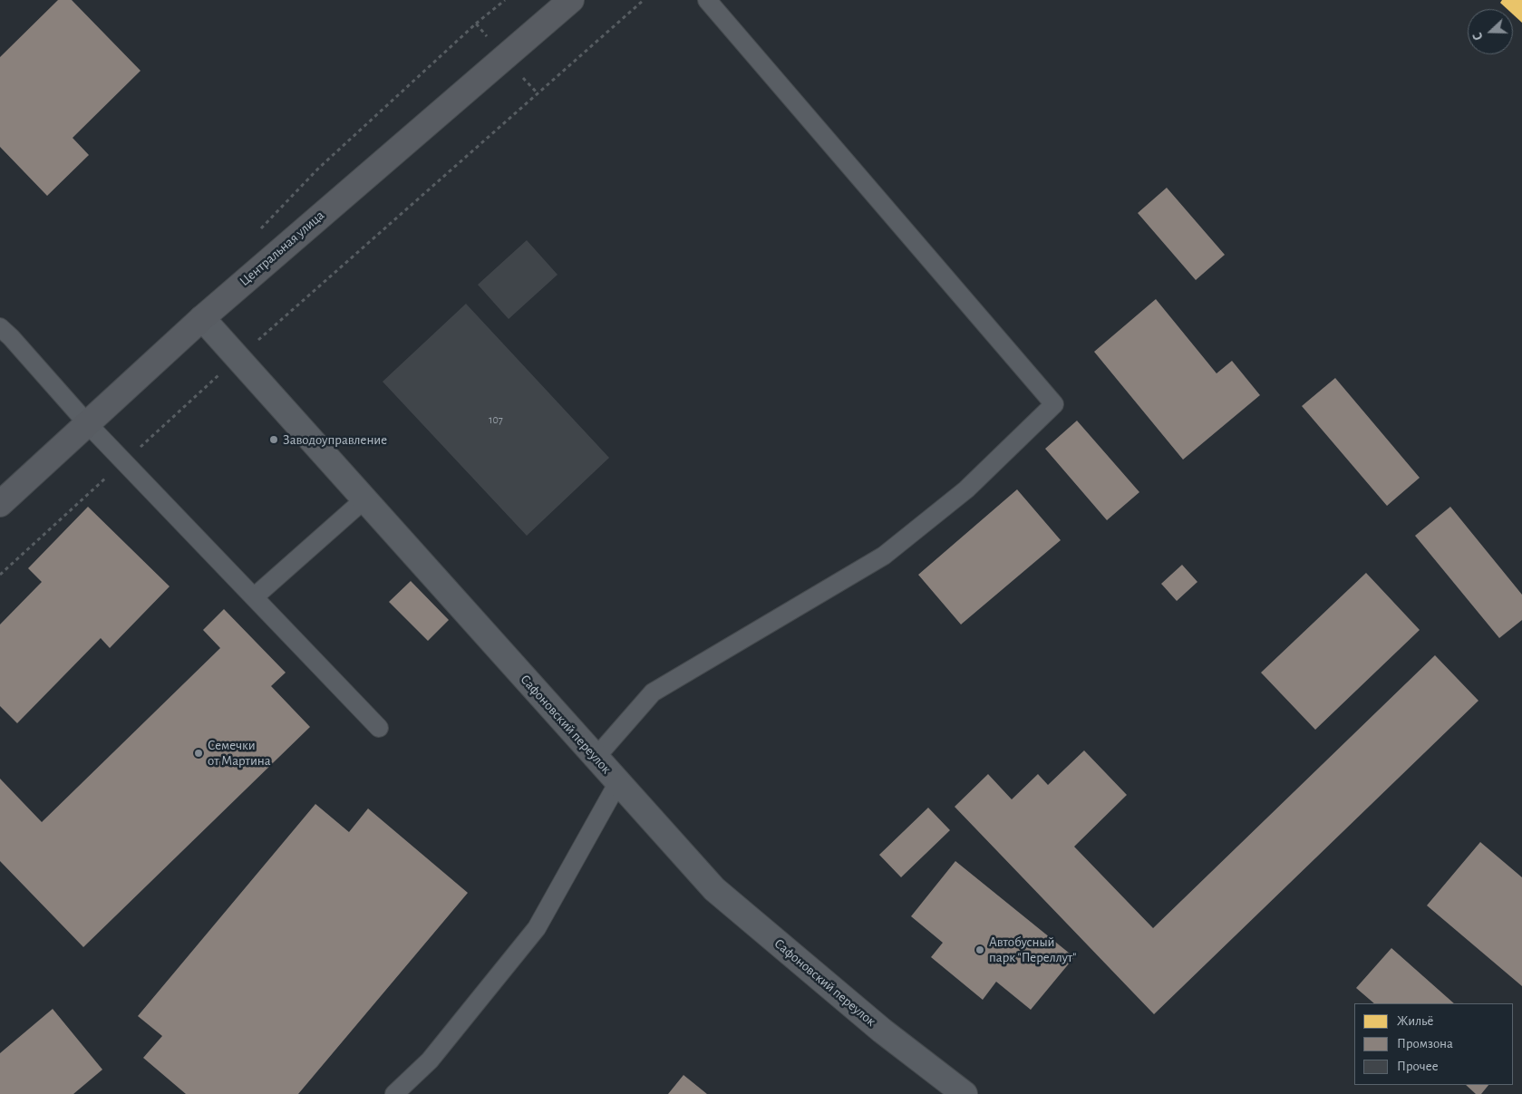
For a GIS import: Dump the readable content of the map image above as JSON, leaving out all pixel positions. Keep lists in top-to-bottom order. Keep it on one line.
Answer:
{"streets":{"main road":["Центральная улица"],"street":["Сафоновский переулок"]},"crossings":[["Центральная улица","Сафоновский переулок"]],"places":["Заводоуправление","Семечки от Мартина","Автобусный парк \"Переллут\""],"house_numbers":["107"],"legend":["Жильё","Промзона","Прочее"],"north":"left"}
